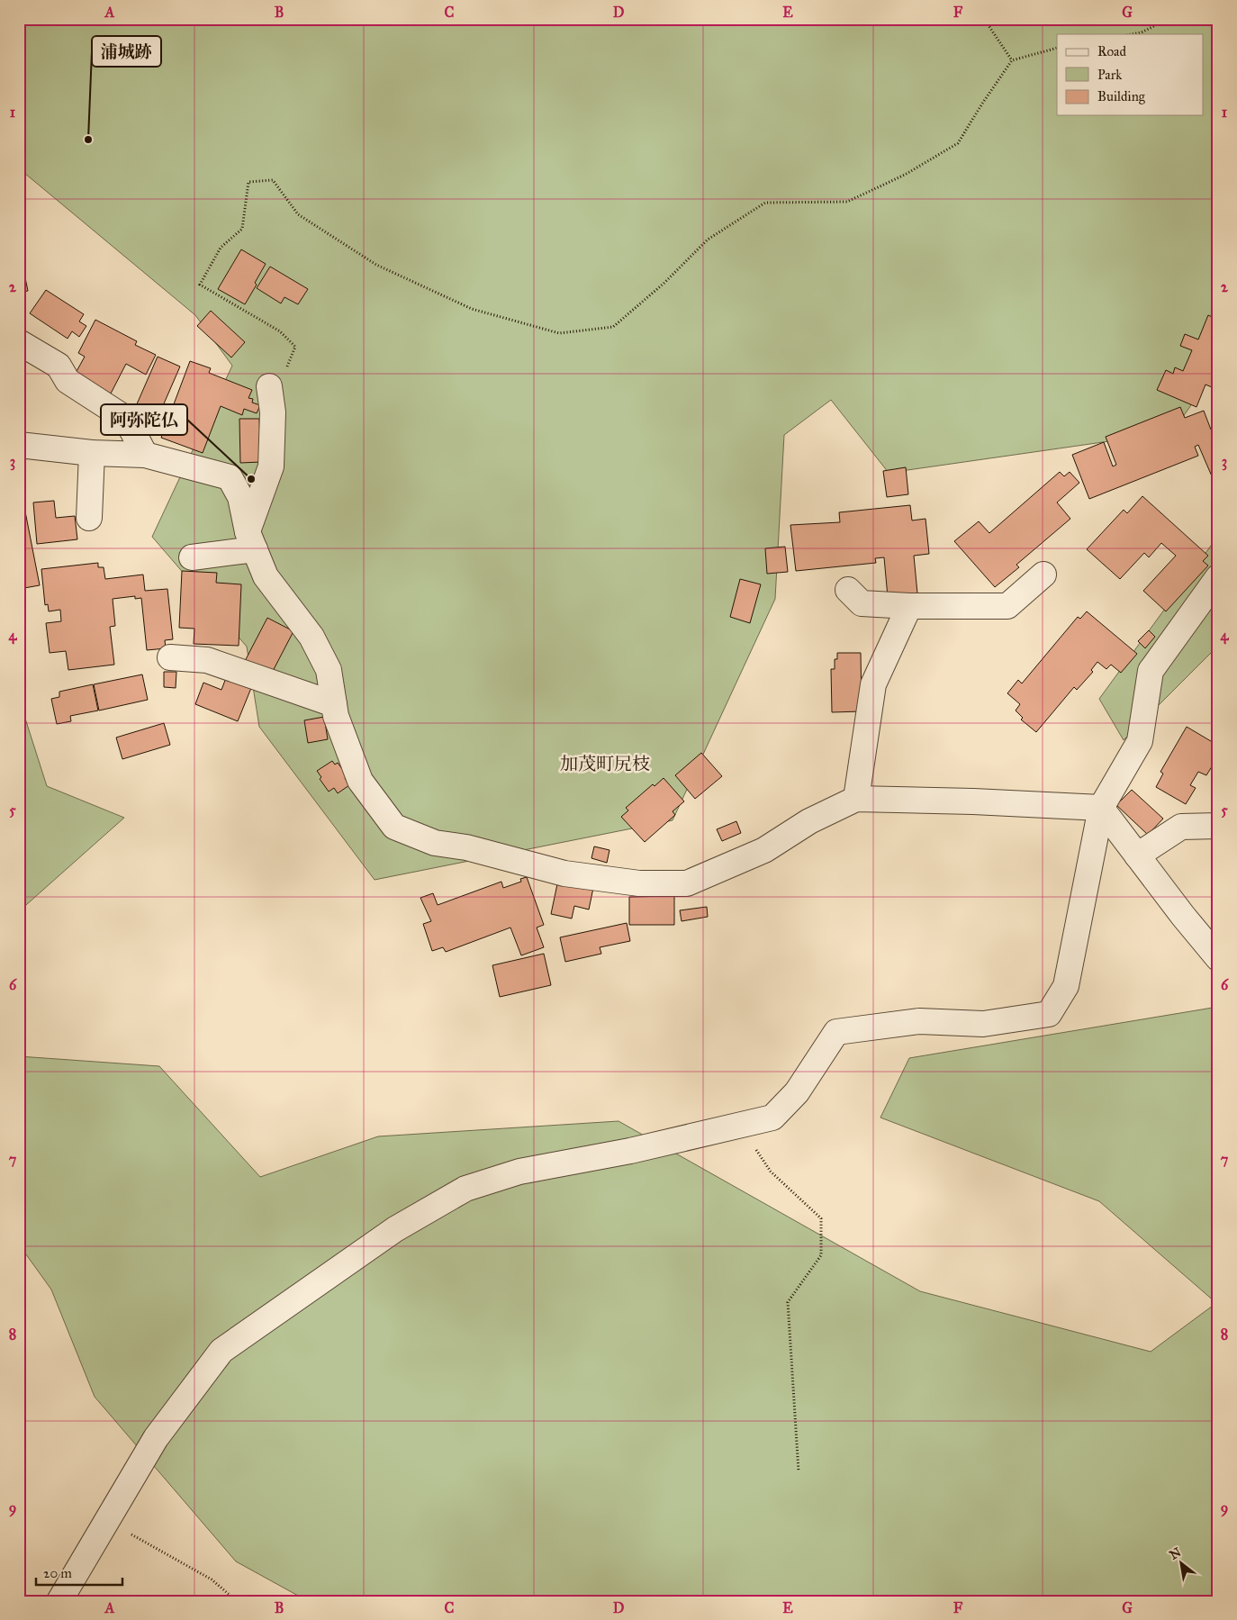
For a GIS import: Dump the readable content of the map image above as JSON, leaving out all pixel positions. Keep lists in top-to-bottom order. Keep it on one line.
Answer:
{"districts":["加茂町尻枝"],"places":["浦城跡","阿弥陀仏"],"legend":["Road","Park","Building"],"scale_bar":"20 m","north":"top left","grid":{"columns":["A","B","C","D","E","F","G"],"rows":["1","2","3","4","5","6","7","8","9"]}}
